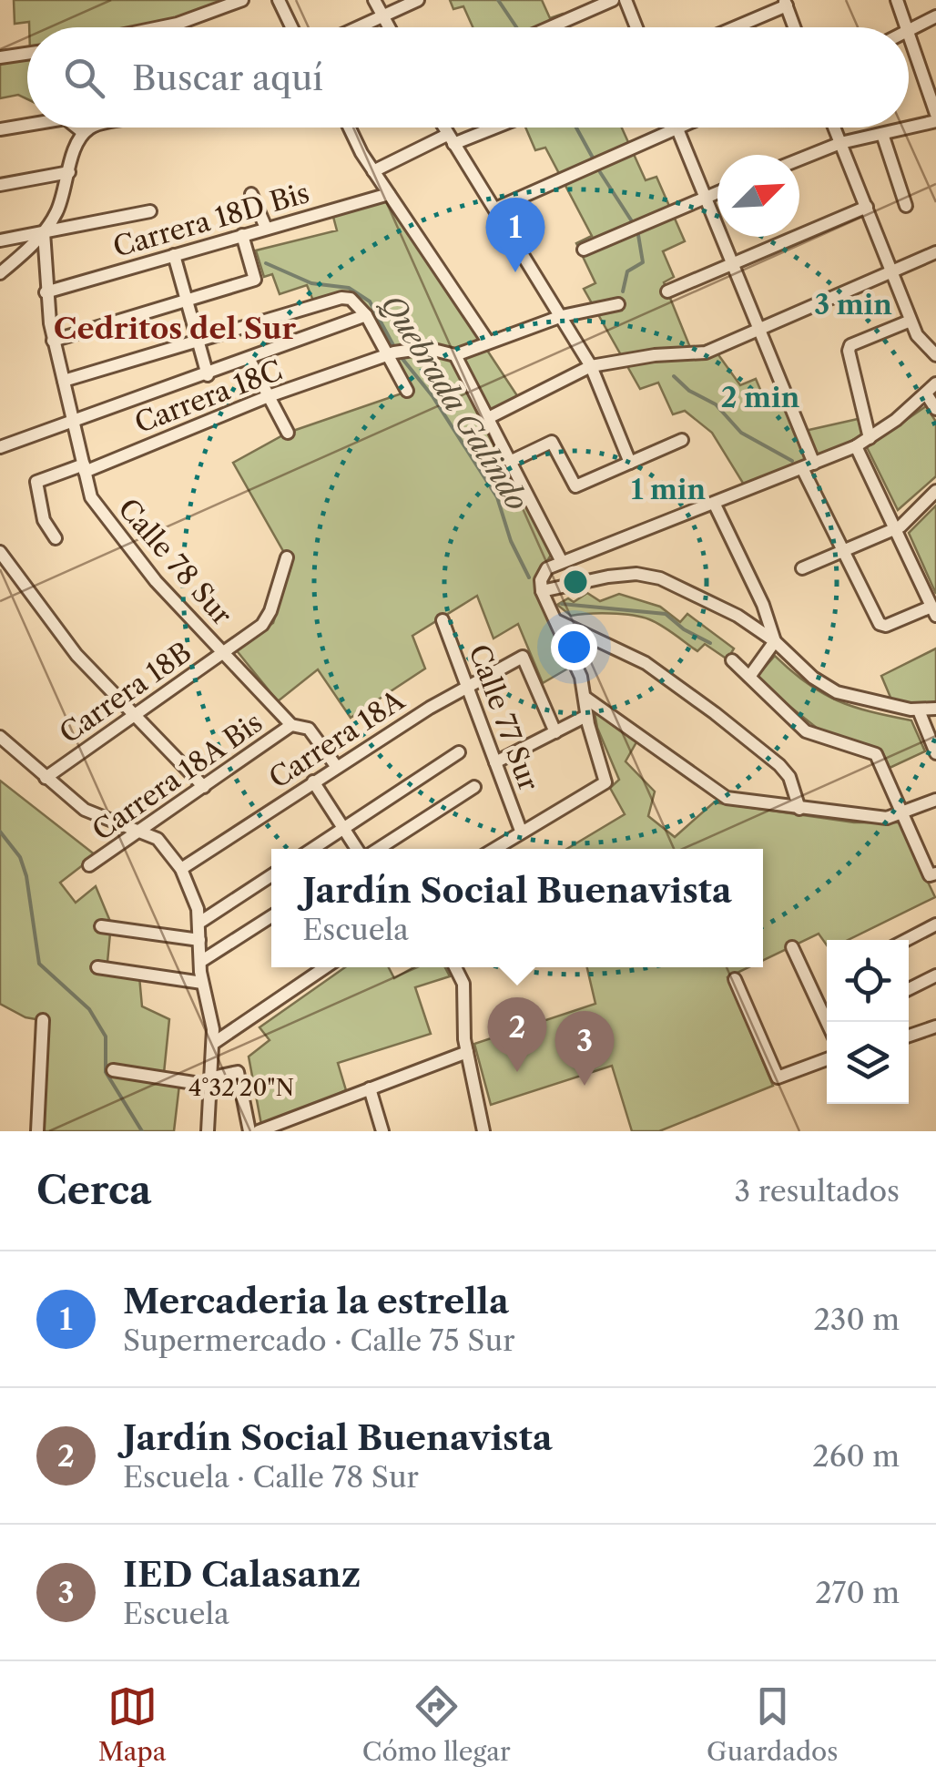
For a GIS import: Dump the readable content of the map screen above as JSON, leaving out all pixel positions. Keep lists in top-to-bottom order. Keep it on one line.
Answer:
{"streets":{"street":["Carrera 18D Bis","Carrera 18C","Calle 78 Sur","Carrera 18B","Calle 77 Sur","Carrera 18A","Carrera 18A Bis"]},"crossings":[["Carrera 18D Bis","Calle 78 Sur"],["Carrera 18C","Calle 78 Sur"],["Calle 78 Sur","Carrera 18B"],["Calle 78 Sur","Carrera 18A"],["Calle 78 Sur","Carrera 18A Bis"],["Calle 77 Sur","Carrera 18A"]],"districts":["Cedritos del Sur"],"water":["Quebrada Galindo"],"north":"top right","page":{"search":"Buscar aquí","pins":["1","2","3"],"popup":["Jardín Social Buenavista","Escuela"],"heading":["Cerca","3 resultados"],"list":[{"mark":"1","name":"Mercaderia la estrella","note":"Supermercado · Calle 75 Sur","value":"230 m"},{"mark":"2","name":"Jardín Social Buenavista","note":"Escuela · Calle 78 Sur","value":"260 m"},{"mark":"3","name":"IED Calasanz","note":"Escuela","value":"270 m"}],"nav":["Mapa","Cómo llegar","Guardados"]},"coordinates":["4°32'20\"N"],"rings":["3 min","2 min","1 min"]}
